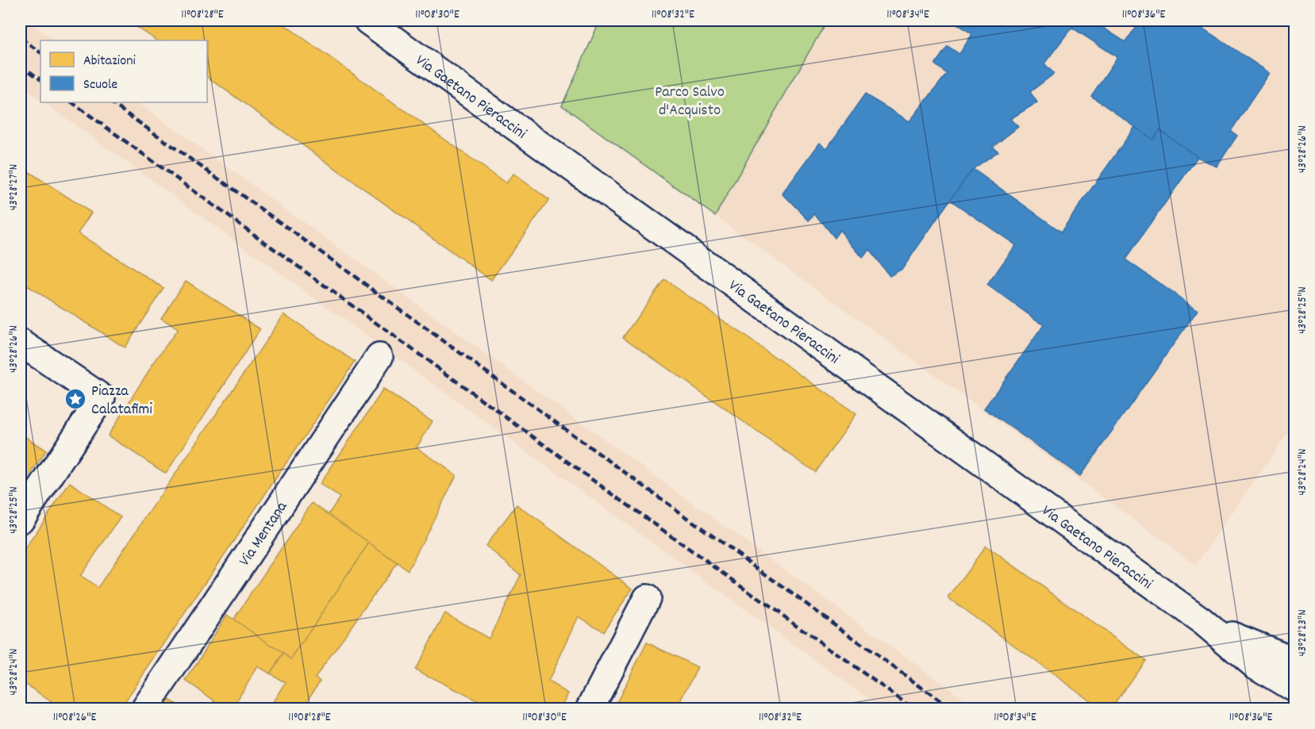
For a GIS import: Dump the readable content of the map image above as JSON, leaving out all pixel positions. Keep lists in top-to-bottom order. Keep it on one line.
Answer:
{"streets":{"street":["Via Gaetano Pieraccini","Via Mentana"]},"parks":["Parco Salvo d'Acquisto"],"places":{"place":["Piazza Calatafimi"]},"legend":["Abitazioni","Scuole"],"coordinates":["11°08'28\"E","11°08'30\"E","11°08'32\"E","11°08'34\"E","11°08'36\"E","43°28'26\"N","43°28'27\"N","43°28'25\"N","43°28'24\"N","43°28'23\"N","11°08'26\"E"]}
